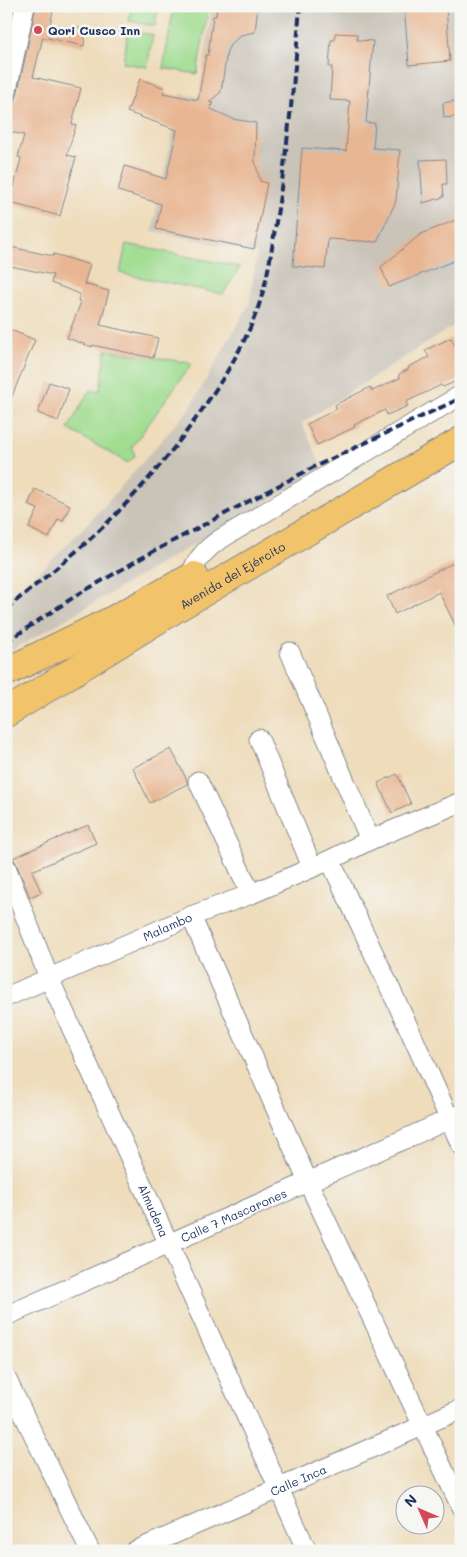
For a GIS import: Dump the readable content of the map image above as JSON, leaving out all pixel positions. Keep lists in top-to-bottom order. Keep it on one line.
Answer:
{"streets":{"main road":["Avenida del Ejército"],"street":["Malambo","Almudena","Calle 7 Mascarones","Calle Inca"]},"crossings":[["Malambo","Almudena"],["Almudena","Calle 7 Mascarones"],["Almudena","Calle Inca"]],"places":["Qori Cusco Inn"],"north":"top left"}
